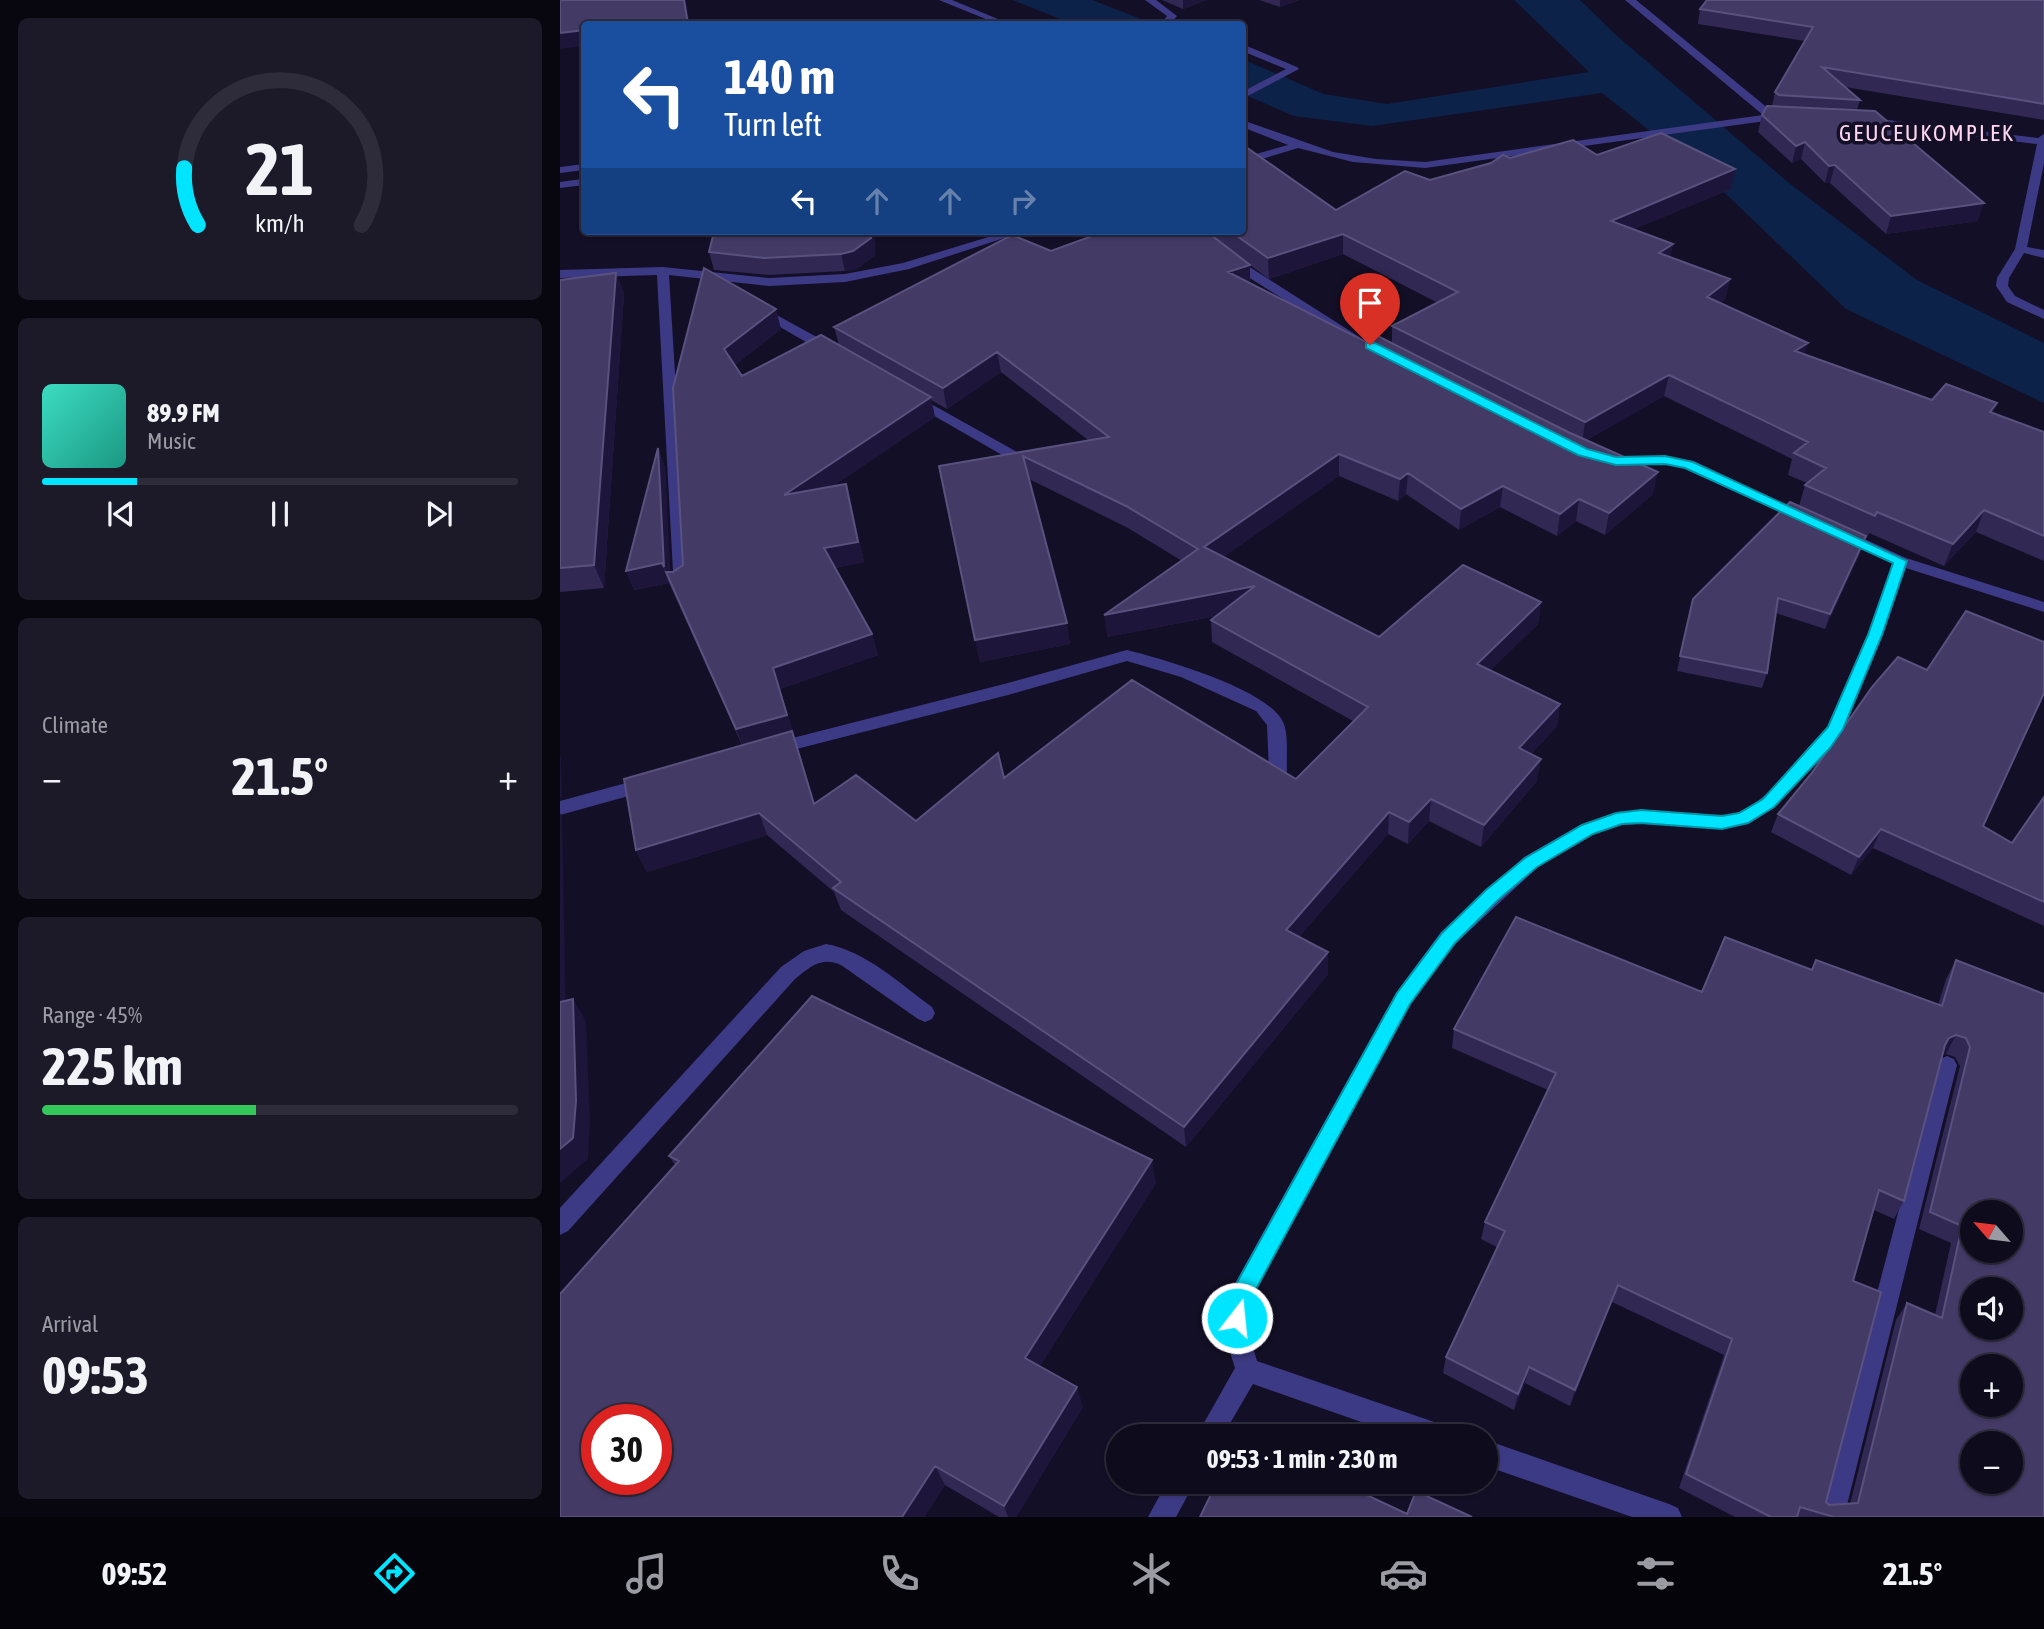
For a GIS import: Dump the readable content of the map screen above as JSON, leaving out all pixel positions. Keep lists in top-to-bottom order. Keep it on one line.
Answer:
{"districts":["GEUCEUKOMPLEK"],"north":"top left","page":{"turn":["140 m","Turn left"],"song":["89.9 FM","Music"],"tile":["Climate",["Range · 45%","225 km"],["Arrival","09:53"]],"heat":["−","21.5°","+"],"map_buttons":["+","−"],"limit":"30","trip":"09:53 · 1 min · 230 m","tabs":["09:52","21.5°"],"gauge":["21","km/h"]}}
